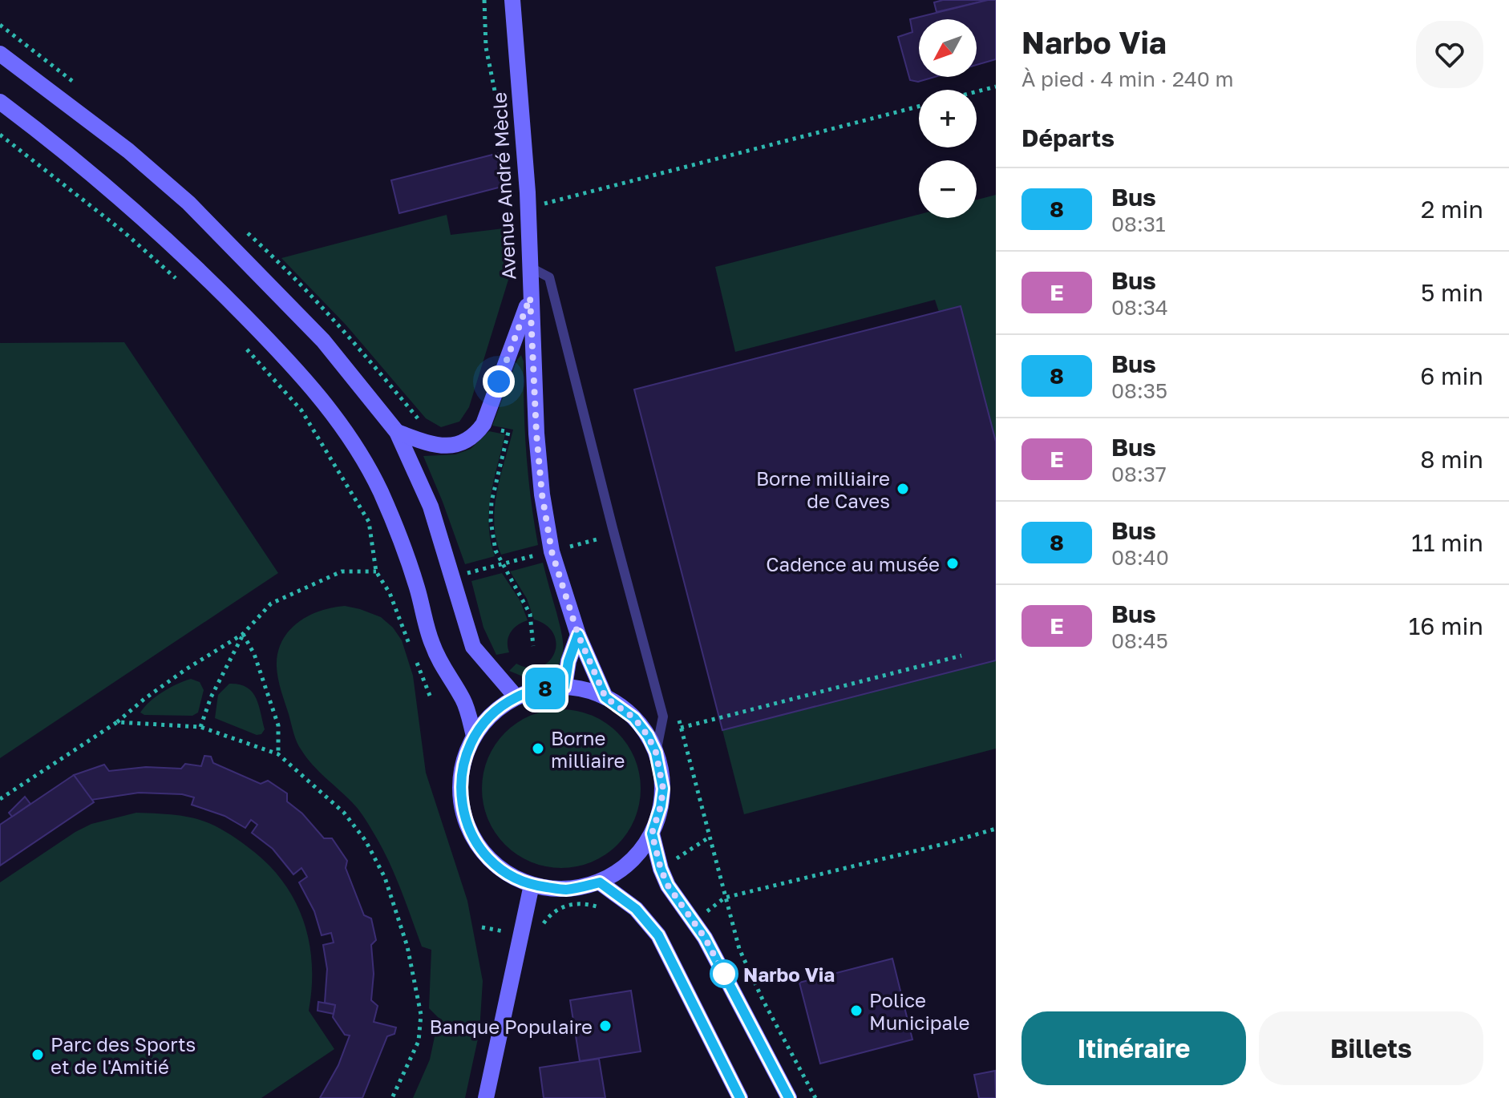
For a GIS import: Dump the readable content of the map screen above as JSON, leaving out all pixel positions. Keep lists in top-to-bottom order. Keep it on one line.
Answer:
{"streets":{"main road":["Avenue André Mècle"]},"places":["Borne milliaire de Caves","Cadence au musée","Borne milliaire","Narbo Via","Police Municipale","Banque Populaire","Parc des Sports et de l'Amitié"],"lines":["bus line 8"],"north":"bottom left","page":{"on_map":"8","heading":[["Narbo Via","À pied · 4 min · 240 m"],"Départs"],"map_buttons":["+","−"],"list":[{"mark":"8","name":"Bus","note":"08:31","value":"2 min"},{"mark":"E","name":"Bus","note":"08:34","value":"5 min"},{"mark":"8","name":"Bus","note":"08:35","value":"6 min"},{"mark":"E","name":"Bus","note":"08:37","value":"8 min"},{"mark":"8","name":"Bus","note":"08:40","value":"11 min"},{"mark":"E","name":"Bus","note":"08:45","value":"16 min"}],"buttons":["Itinéraire","Billets"]}}
